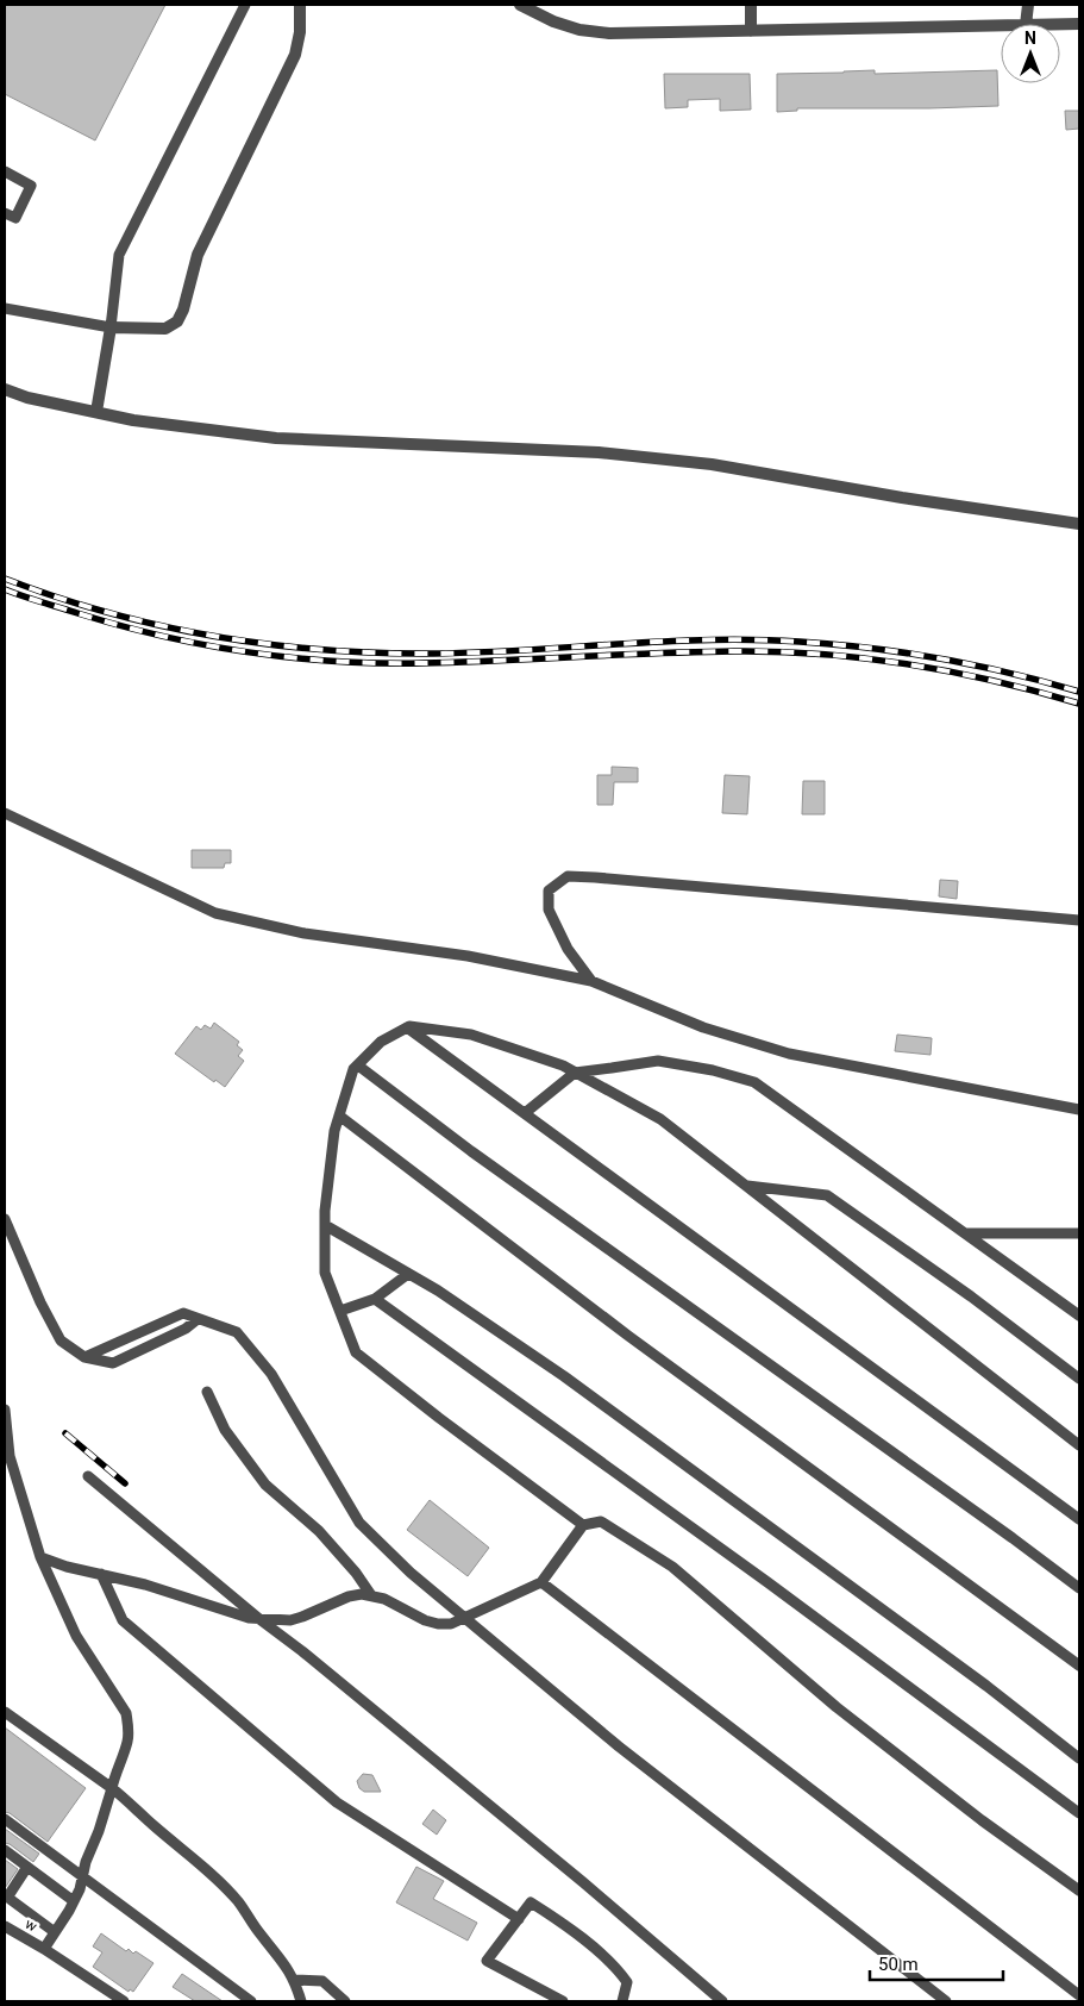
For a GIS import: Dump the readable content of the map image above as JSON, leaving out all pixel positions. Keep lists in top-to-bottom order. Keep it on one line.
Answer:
{"streets":{"lane":["w"]},"scale_bar":"50 m","north":"top"}
